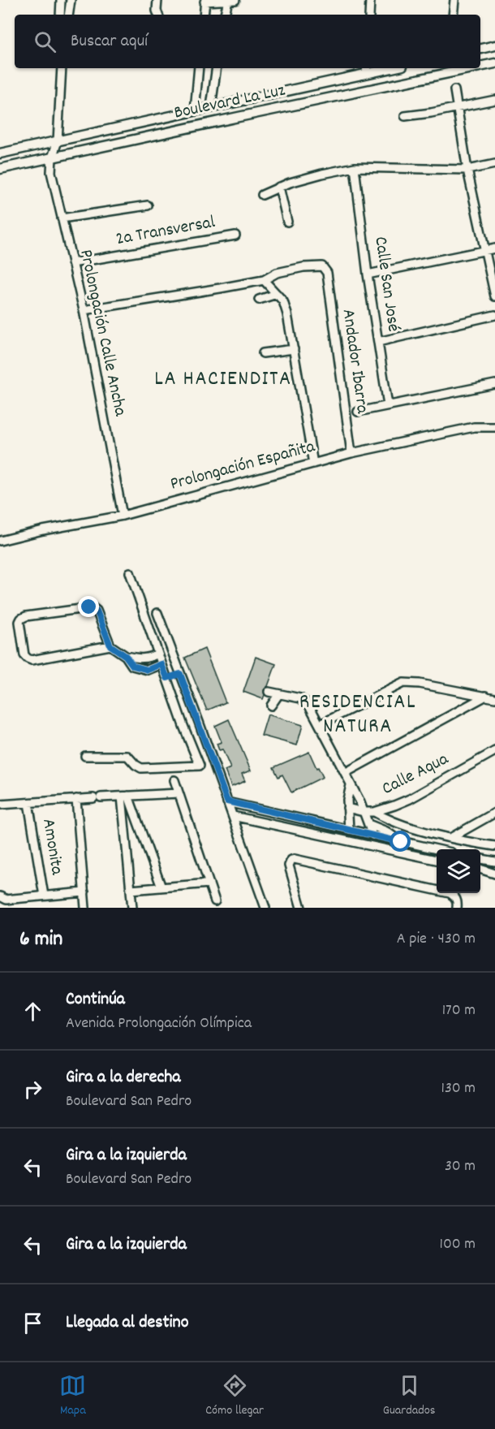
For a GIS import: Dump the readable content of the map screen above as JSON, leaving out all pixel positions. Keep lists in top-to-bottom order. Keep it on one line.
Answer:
{"streets":{"main road":["Boulevard La Luz"],"street":["2a Transversal","Calle San José","Prolongación Calle Ancha","Andador Ibarra","Prolongación Españita","Calle Aqua","Amonita"]},"crossings":[["Boulevard La Luz","Prolongación Calle Ancha"],["2a Transversal","Prolongación Calle Ancha"],["Prolongación Calle Ancha","Prolongación Españita"],["Andador Ibarra","Prolongación Españita"]],"districts":["LA HACIENDITA","RESIDENCIAL NATURA"],"page":{"search":"Buscar aquí","heading":["6 min","A pie · 430 m"],"list":[["Continúa","Avenida Prolongación Olímpica","170 m"],["Gira a la derecha","Boulevard San Pedro","130 m"],["Gira a la izquierda","Boulevard San Pedro","30 m"],["Gira a la izquierda","100 m"],"Llegada al destino"],"nav":["Mapa","Cómo llegar","Guardados"]}}
